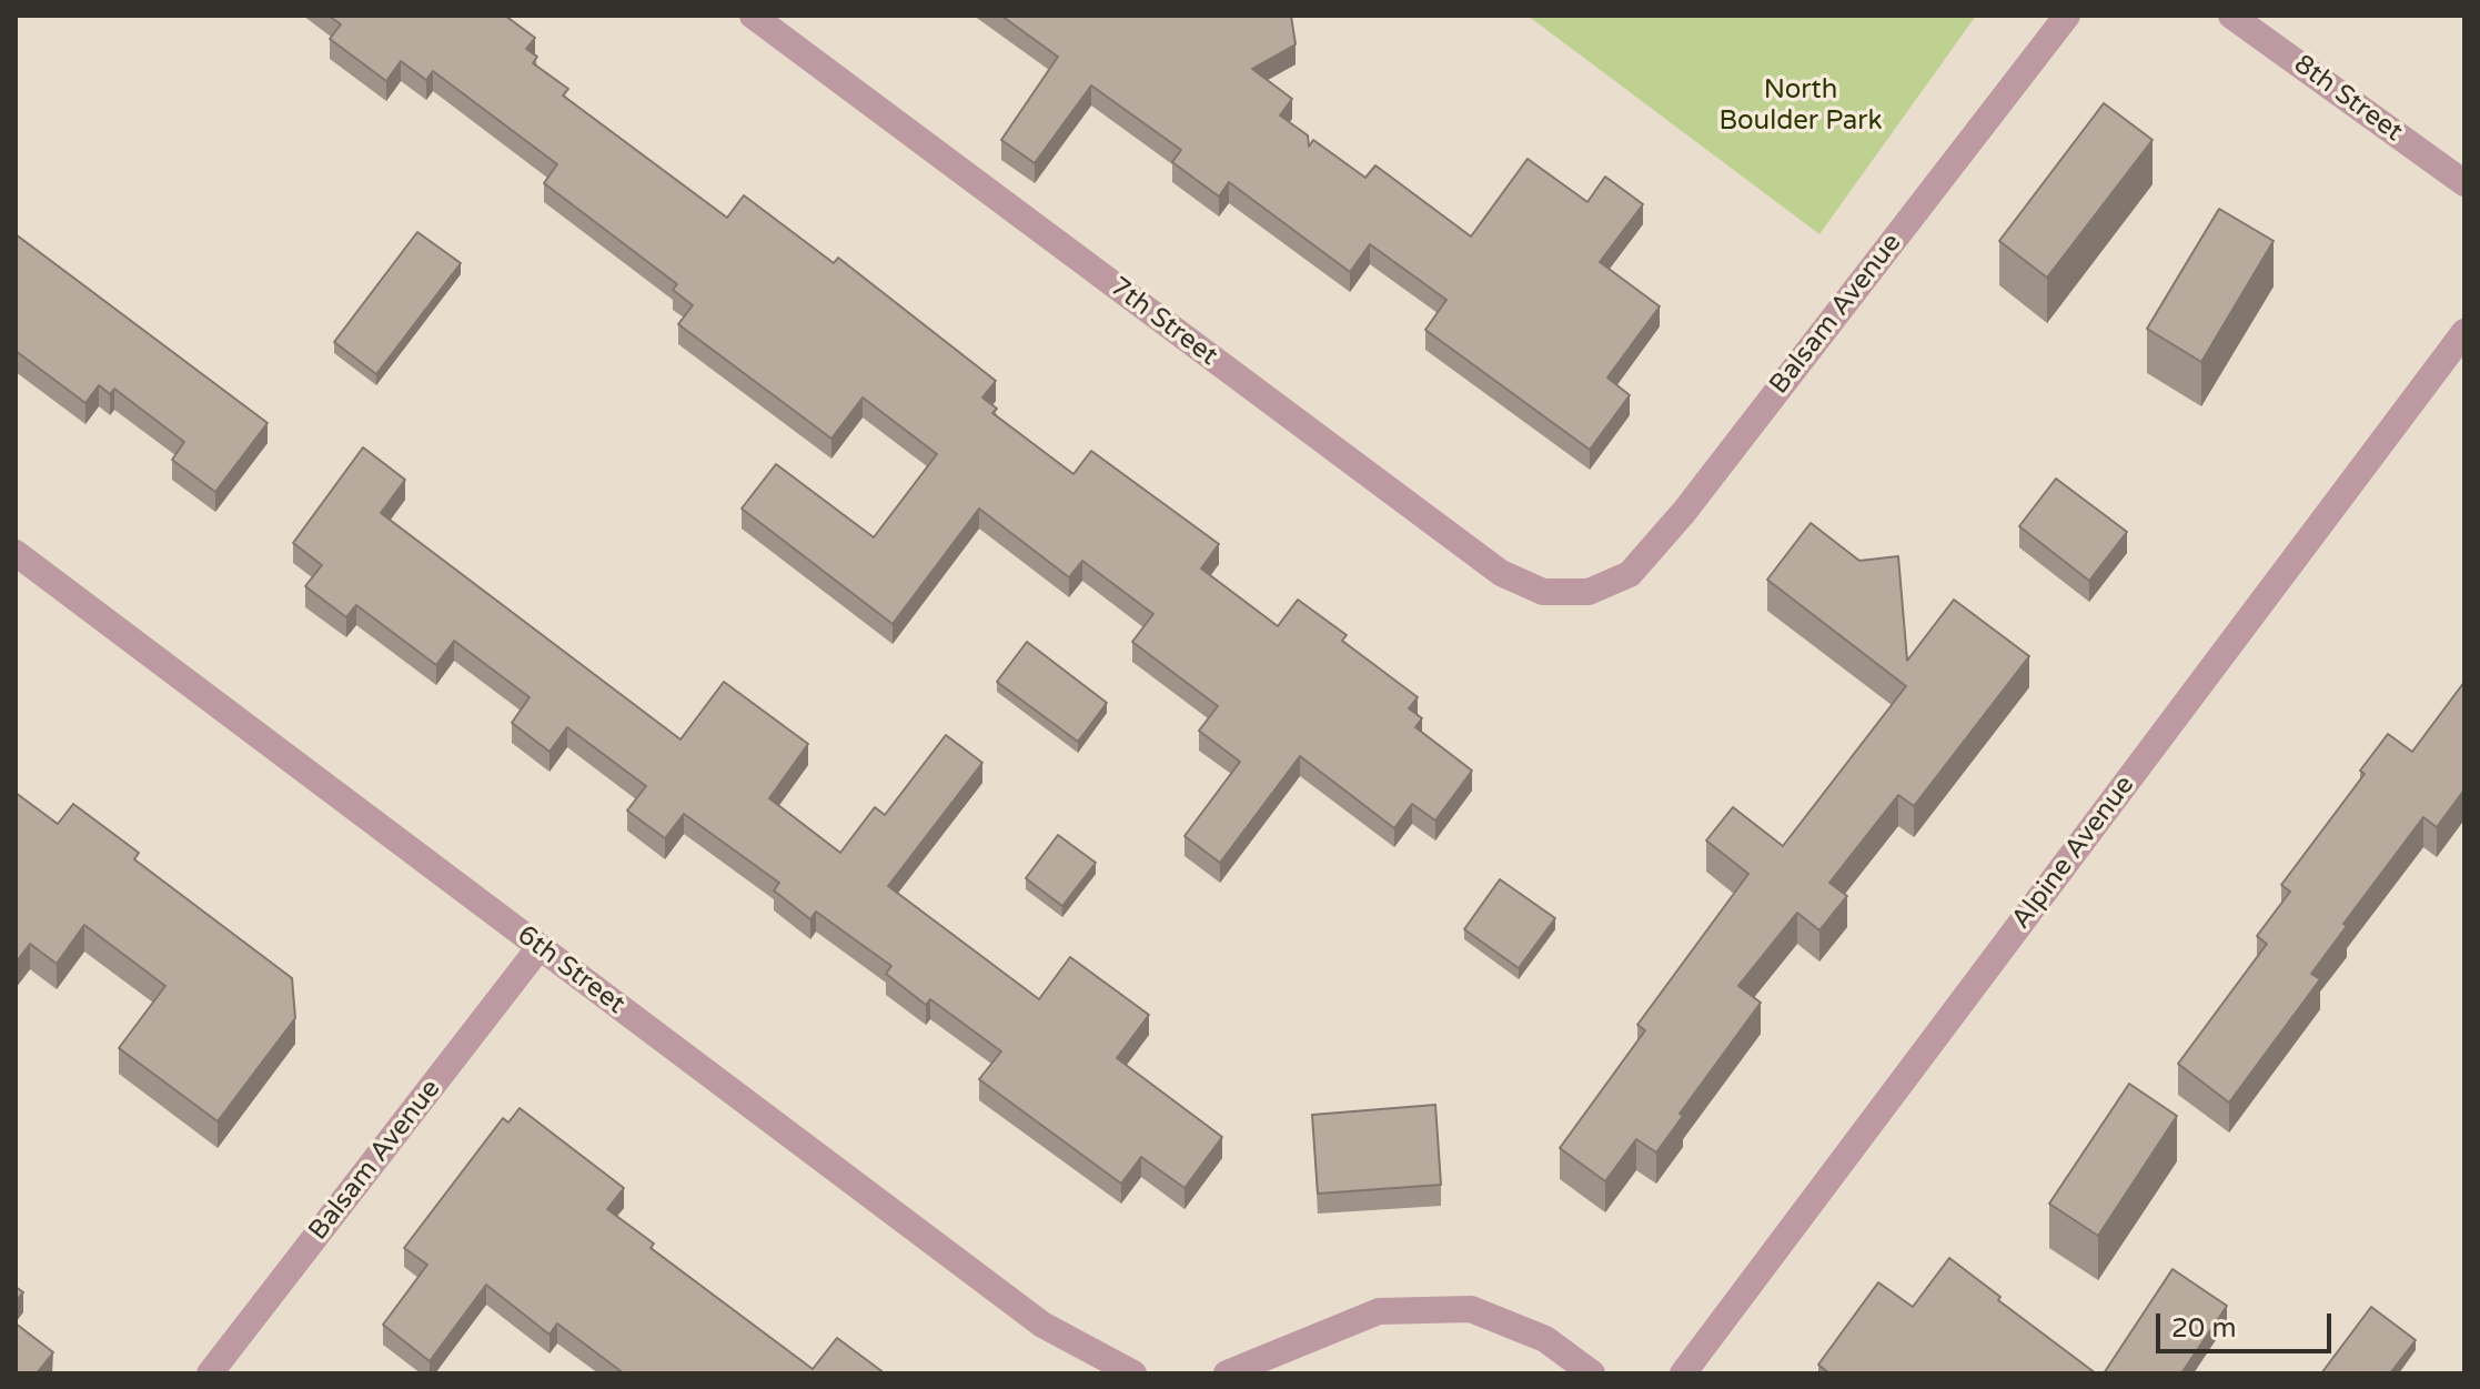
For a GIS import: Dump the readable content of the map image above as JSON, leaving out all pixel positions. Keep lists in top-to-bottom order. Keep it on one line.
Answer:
{"streets":{"street":["8th Street","Balsam Avenue","7th Street","Alpine Avenue","6th Street"]},"crossings":[["Balsam Avenue","7th Street"],["Balsam Avenue","6th Street"]],"parks":["North Boulder Park"],"scale_bar":"20 m"}
